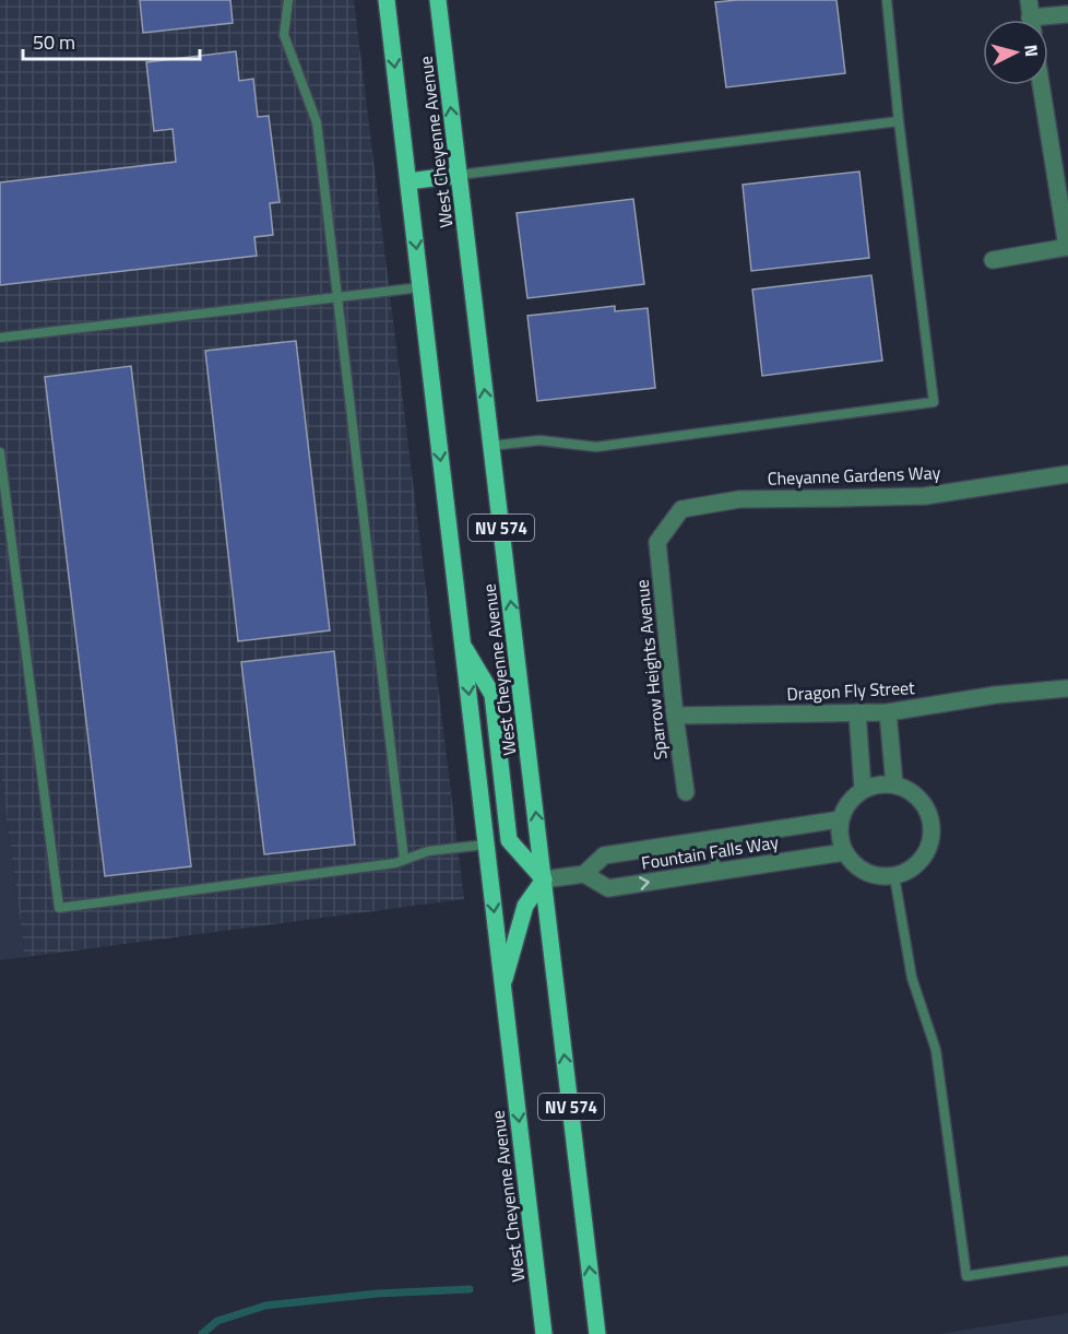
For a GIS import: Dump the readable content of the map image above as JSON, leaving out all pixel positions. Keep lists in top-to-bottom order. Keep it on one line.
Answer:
{"streets":{"main road":["West Cheyenne Avenue","NV 574"],"street":["Cheyanne Gardens Way","Sparrow Heights Avenue","Dragon Fly Street","Fountain Falls Way"]},"crossings":[["West Cheyenne Avenue","Fountain Falls Way"],["Cheyanne Gardens Way","Sparrow Heights Avenue"],["Sparrow Heights Avenue","Dragon Fly Street"]],"scale_bar":"50 m","north":"right"}
